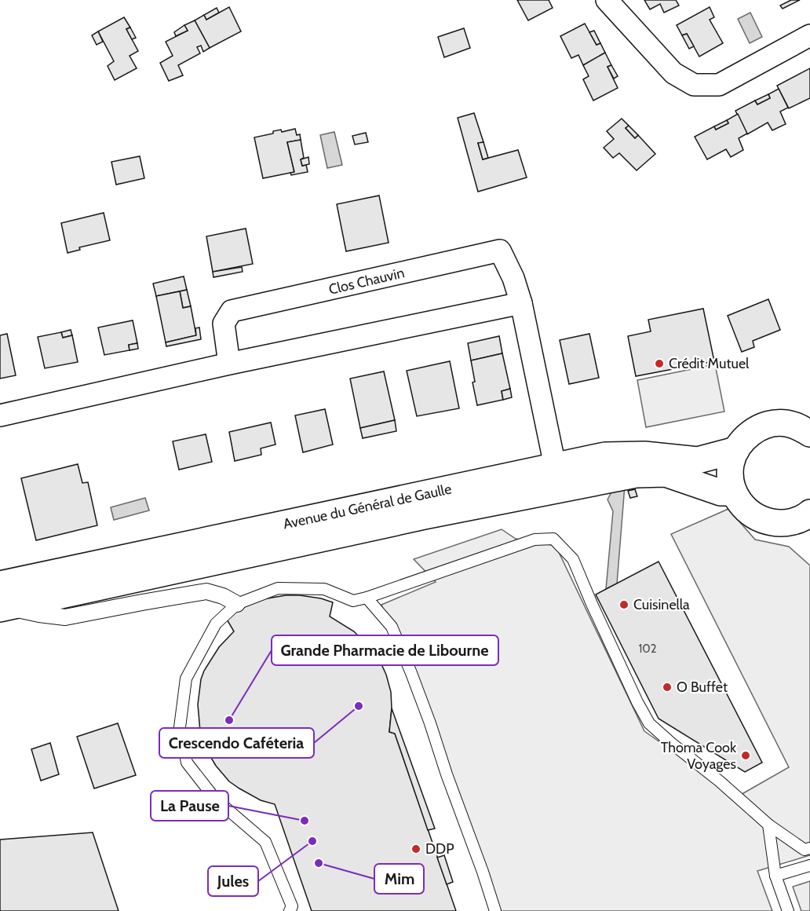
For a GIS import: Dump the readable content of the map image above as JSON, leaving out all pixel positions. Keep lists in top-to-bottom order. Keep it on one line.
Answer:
{"streets":{"main road":["Avenue du Général de Gaulle"],"street":["Clos Chauvin"]},"crossings":[["Clos Chauvin","Avenue du Général de Gaulle"]],"places":["Crédit Mutuel","Cuisinella","O Buffet","Crescendo Caféteria","Grande Pharmacie de Libourne","Thoma Cook Voyages","La Pause","Jules","DDP","Mim"],"house_numbers":["102"]}
